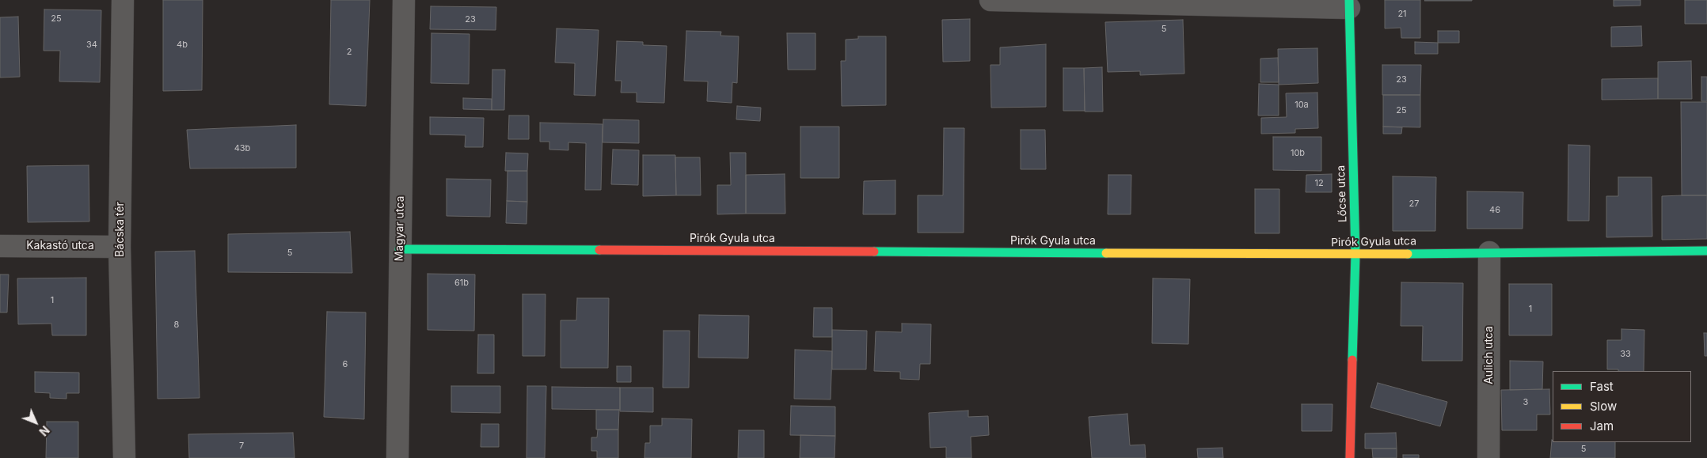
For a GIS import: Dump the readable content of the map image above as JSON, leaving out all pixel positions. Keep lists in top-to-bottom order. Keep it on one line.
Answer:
{"streets":{"street":["Lőcse utca","Magyar utca","Bácska tér","Pirók Gyula utca","Kakastó utca","Aulich utca"]},"crossings":[["Lőcse utca","Pirók Gyula utca"],["Magyar utca","Pirók Gyula utca"],["Bácska tér","Kakastó utca"],["Pirók Gyula utca","Aulich utca"]],"house_numbers":["21","25","23","5","34","4b","2","23","10a","25","43b","10b","12","27","46","5","61b","1","1","8","33","6","3","7","5"],"legend":["Fast","Slow","Jam"],"north":"bottom right"}
